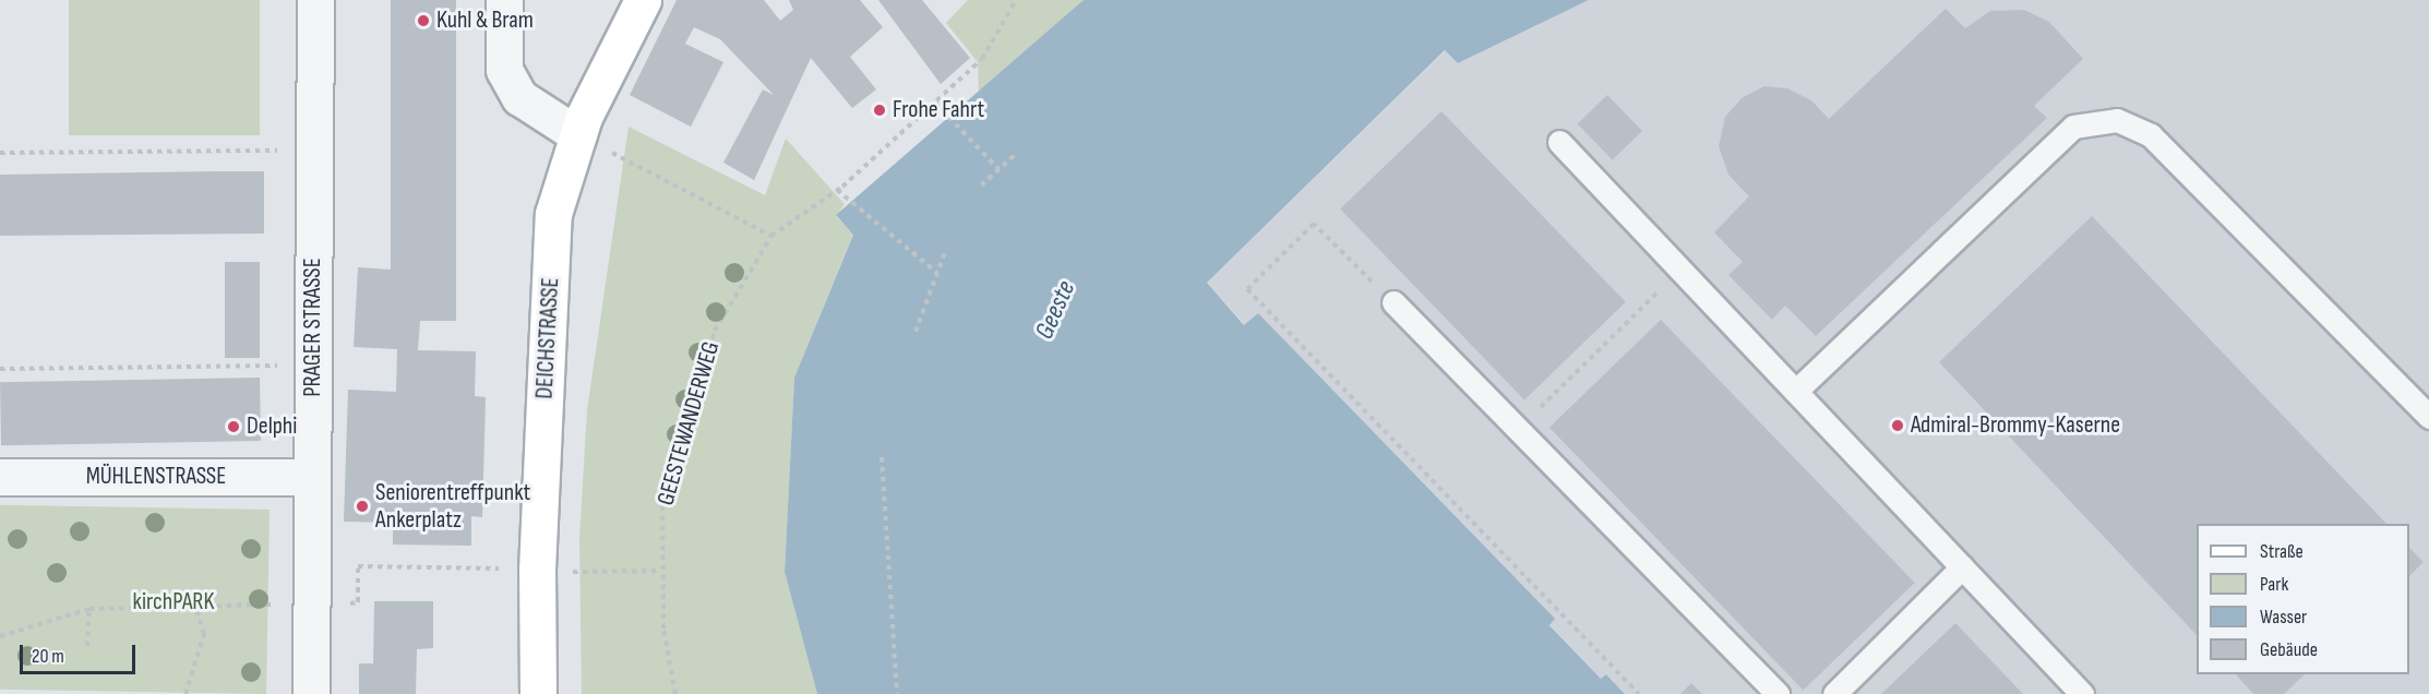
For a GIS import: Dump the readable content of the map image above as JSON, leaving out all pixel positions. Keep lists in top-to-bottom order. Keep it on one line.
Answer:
{"streets":{"main road":["DEICHSTRASSE"],"street":["PRAGER STRASSE","MÜHLENSTRASSE"],"path":["GEESTEWANDERWEG"]},"crossings":[["PRAGER STRASSE","MÜHLENSTRASSE"]],"water":["Geeste"],"parks":["kirchPARK"],"places":["Kuhl & Bram","Frohe Fahrt","Admiral-Brommy-Kaserne","Delphi","Seniorentreffpunkt Ankerplatz"],"legend":["Straße","Park","Wasser","Gebäude"],"scale_bar":"20 m"}
